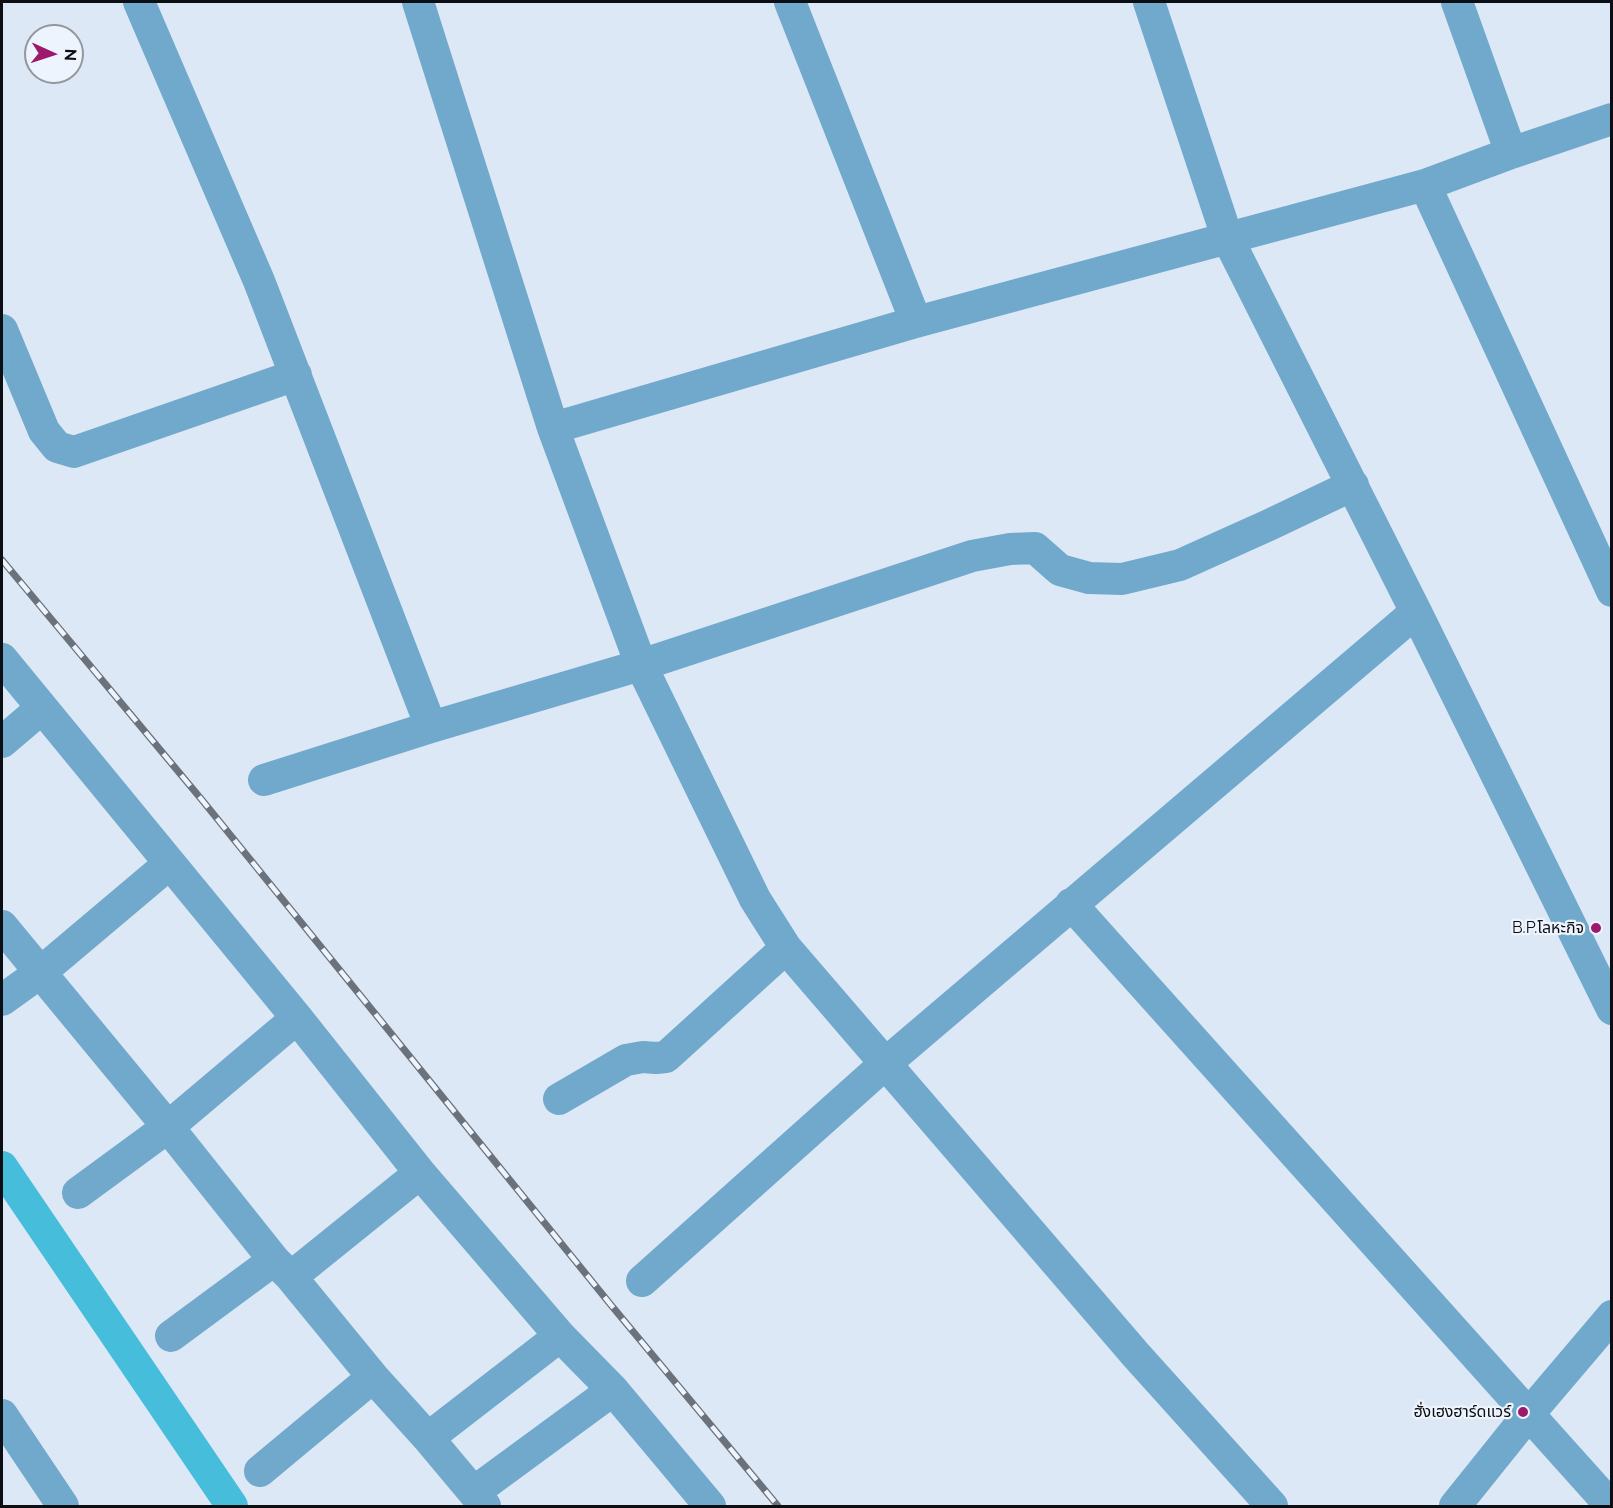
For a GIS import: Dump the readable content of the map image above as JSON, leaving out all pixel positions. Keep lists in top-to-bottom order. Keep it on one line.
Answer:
{"places":["B.P.โลหะกิจ","ฮั่งเฮงฮาร์ดแวร์"],"north":"right"}
